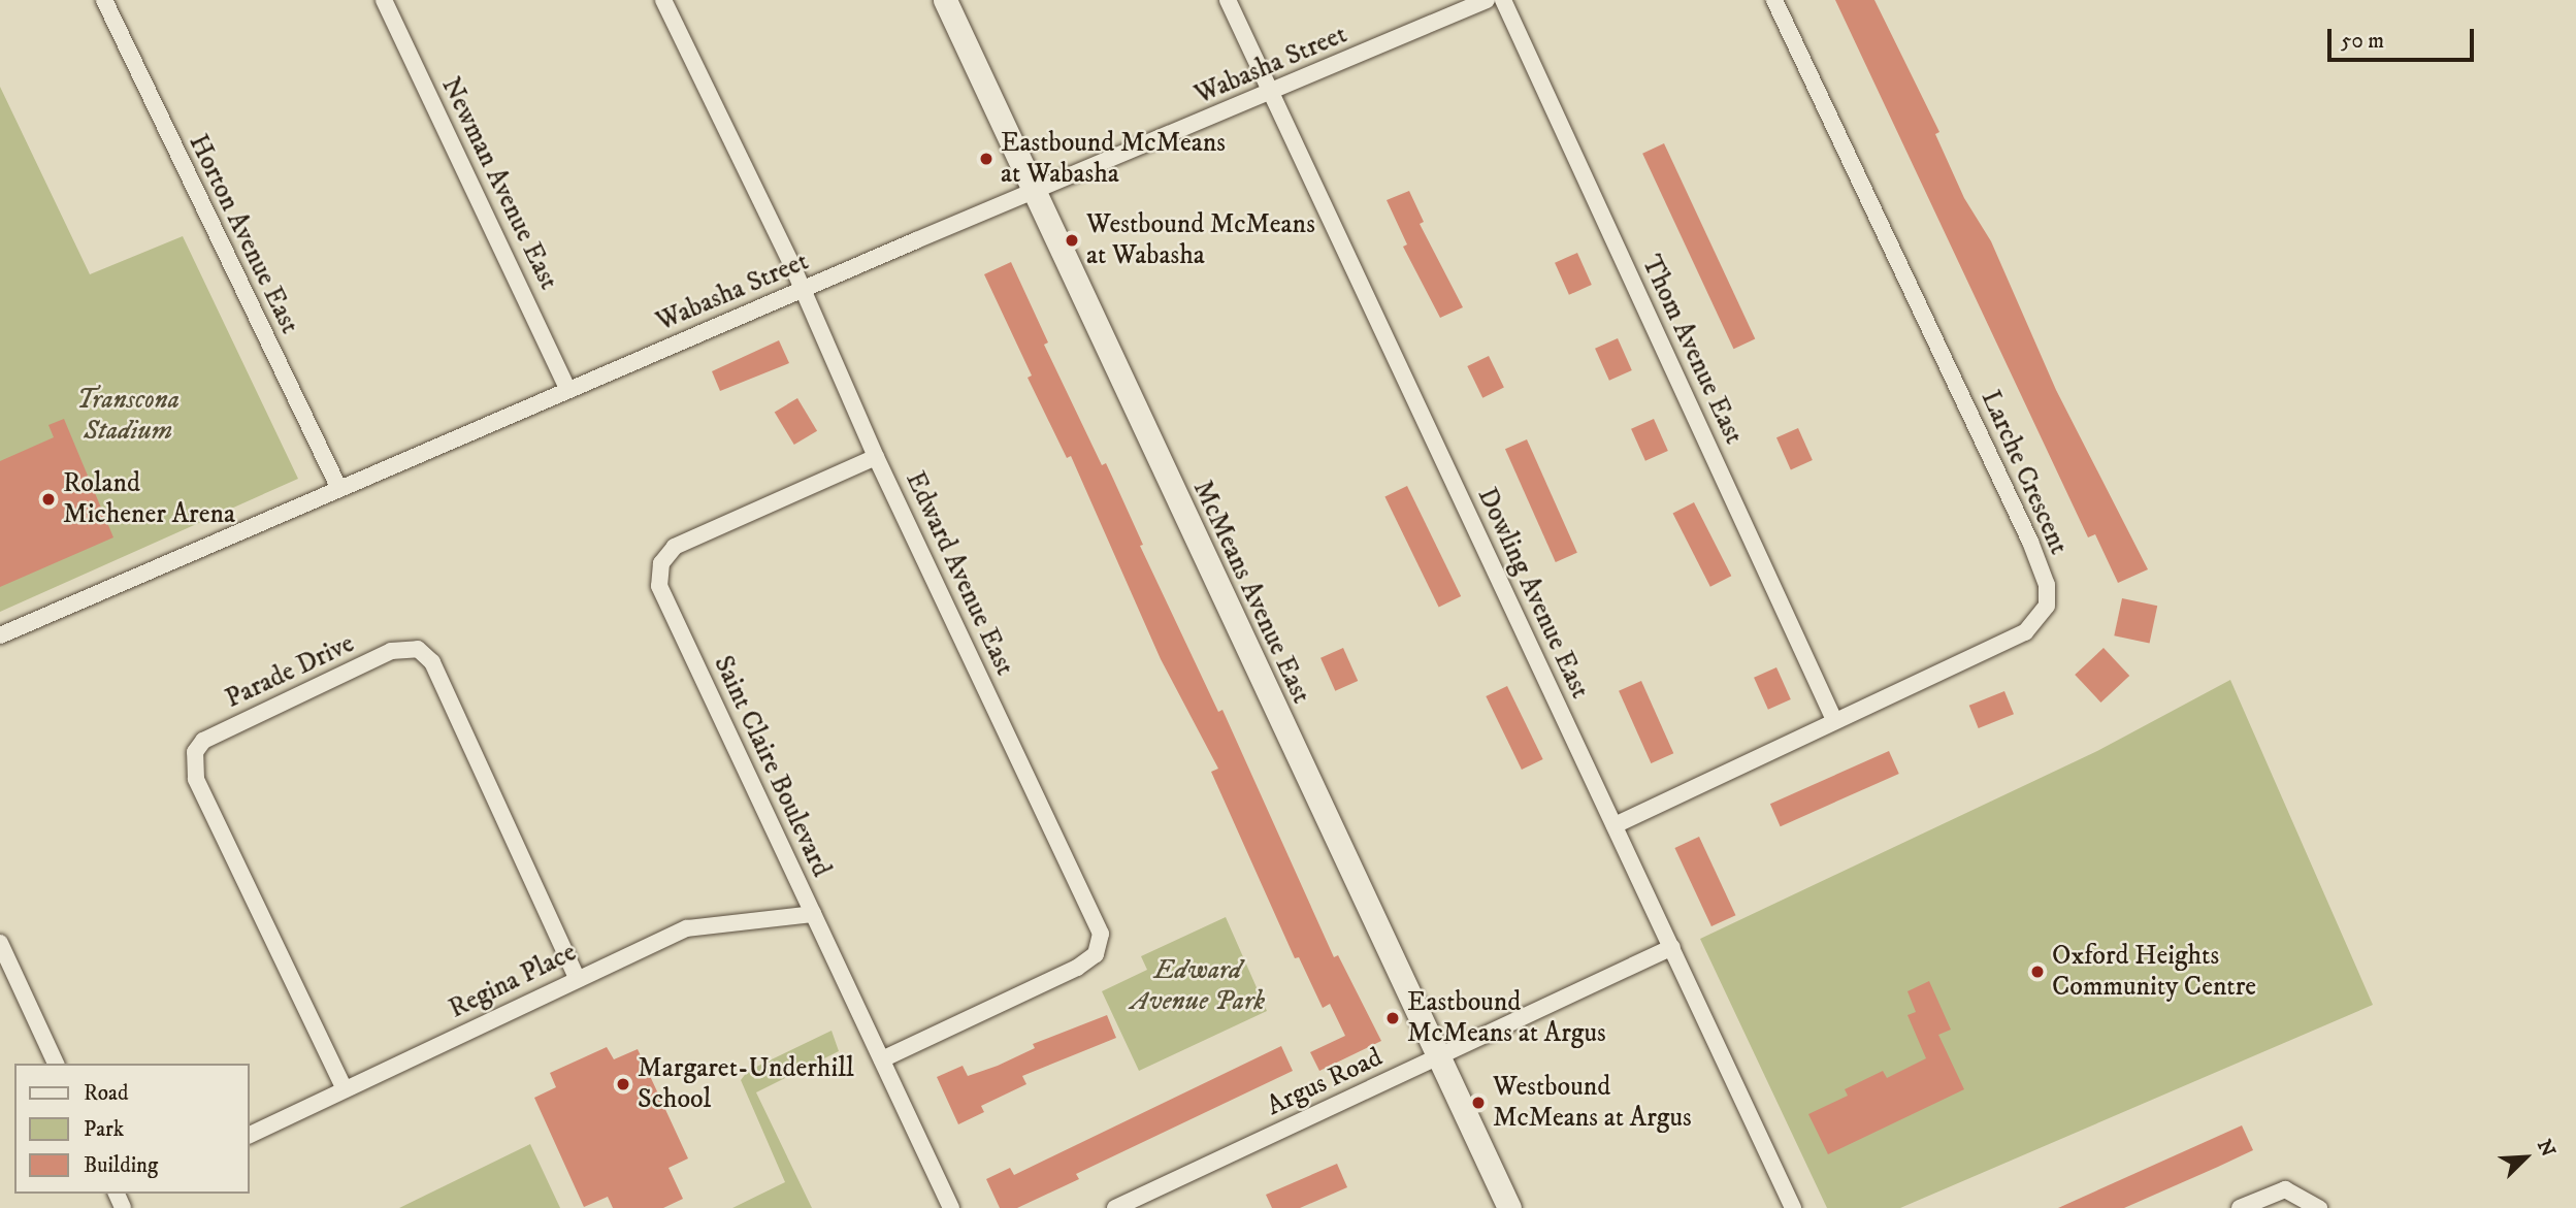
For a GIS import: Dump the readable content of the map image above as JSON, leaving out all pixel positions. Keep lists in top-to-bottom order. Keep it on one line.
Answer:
{"streets":{"street":["Wabasha Street","Newman Avenue East","Horton Avenue East","Thom Avenue East","Larche Crescent","Edward Avenue East","McMeans Avenue East","Dowling Avenue East","Parade Drive","Saint Claire Boulevard","Regina Place","Argus Road"]},"crossings":[["Wabasha Street","Newman Avenue East"],["Wabasha Street","Horton Avenue East"],["Wabasha Street","Edward Avenue East"],["Wabasha Street","McMeans Avenue East"],["Wabasha Street","Dowling Avenue East"],["Thom Avenue East","Larche Crescent"],["Larche Crescent","Dowling Avenue East"],["Edward Avenue East","Saint Claire Boulevard"],["McMeans Avenue East","Argus Road"],["Dowling Avenue East","Argus Road"],["Parade Drive","Regina Place"],["Saint Claire Boulevard","Regina Place"]],"parks":["Transcona Stadium","Edward Avenue Park"],"places":["Eastbound McMeans at Wabasha","Westbound McMeans at Wabasha","Roland Michener Arena","Oxford Heights Community Centre","Eastbound McMeans at Argus","Margaret-Underhill School","Westbound McMeans at Argus"],"legend":["Road","Park","Building"],"scale_bar":"50 m","north":"top right"}
